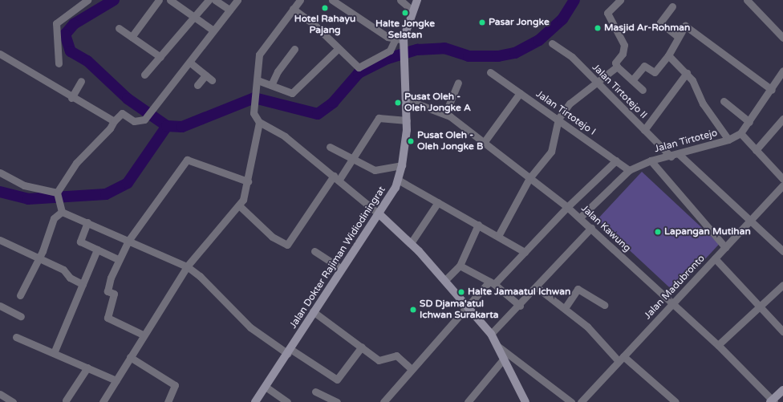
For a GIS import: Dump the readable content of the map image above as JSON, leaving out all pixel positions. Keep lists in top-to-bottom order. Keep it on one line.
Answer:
{"streets":{"main road":["Jalan Dokter Rajiman Widiodiningrat"],"street":["Jalan Tirtotejo II","Jalan Tirtotejo I","Jalan Tirtotejo","Jalan Kawung","Jalan Madubronto"]},"crossings":[["Jalan Tirtotejo II","Jalan Tirtotejo"],["Jalan Tirtotejo I","Jalan Tirtotejo"],["Jalan Tirtotejo","Jalan Kawung"],["Jalan Kawung","Jalan Dokter Rajiman Widiodiningrat"],["Jalan Kawung","Jalan Madubronto"]],"places":["Hotel Rahayu Pajang","Halte Jongke Selatan","Pasar Jongke","Masjid Ar-Rohman","Pusat Oleh - Oleh Jongke A","Pusat Oleh - Oleh Jongke B","Lapangan Mutihan","Halte Jamaatul Ichwan","SD Djama'atul Ichwan Surakarta"]}
